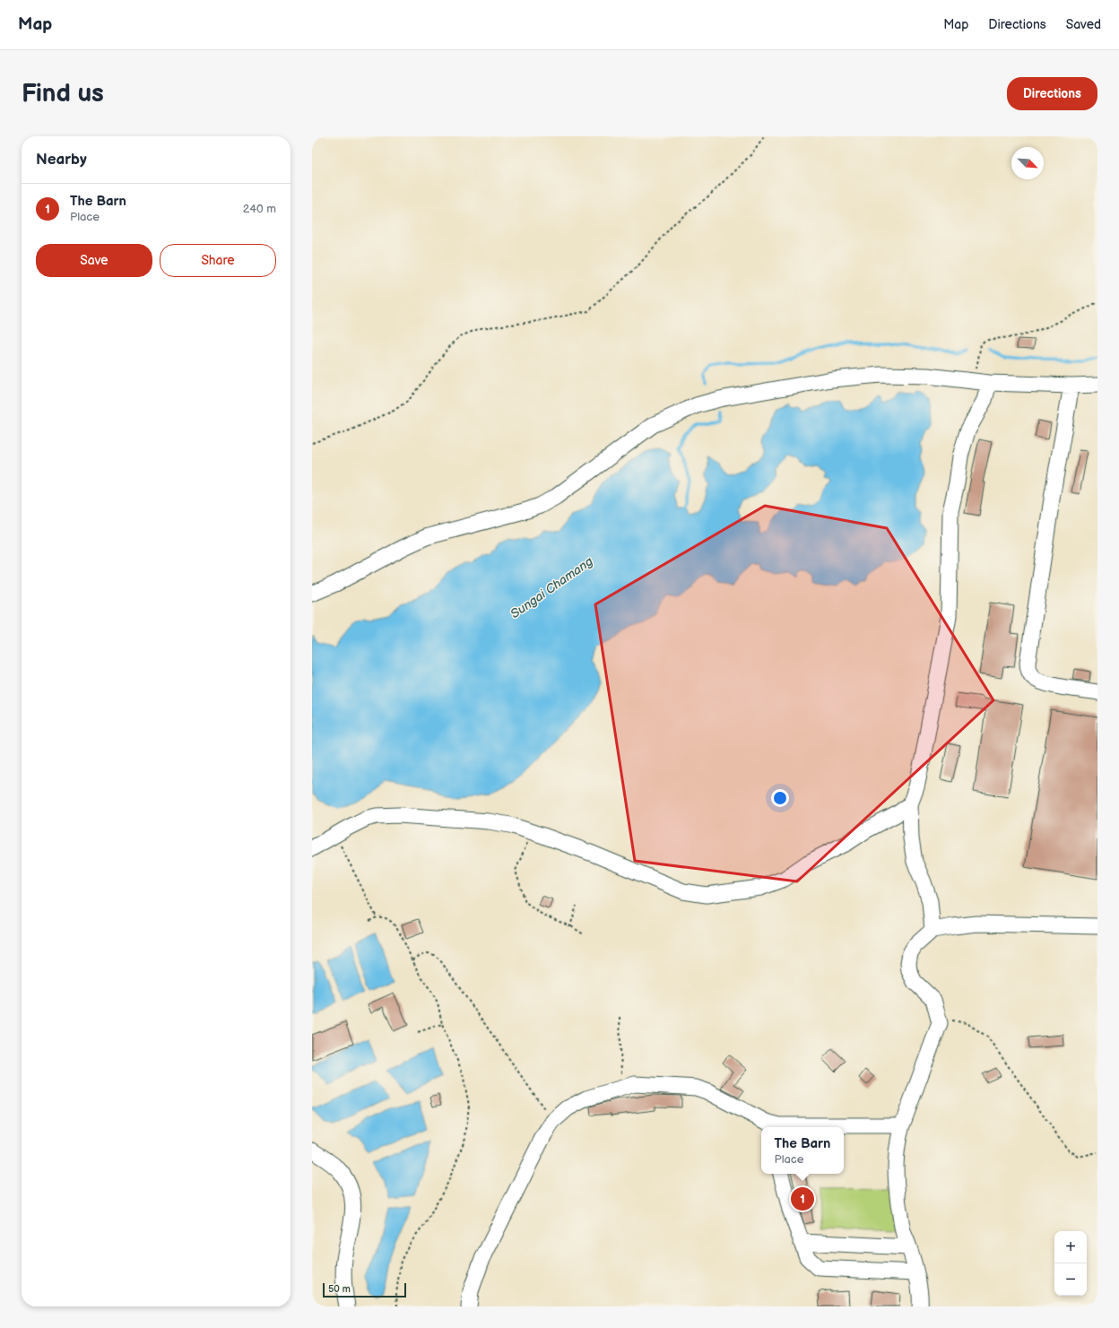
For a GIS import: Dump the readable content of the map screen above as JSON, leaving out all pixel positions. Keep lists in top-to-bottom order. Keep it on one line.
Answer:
{"water":["Sungai Chamang"],"scale_bar":"50 m","north":"bottom right","page":{"header":"Map","nav":["Map","Directions","Saved"],"buttons":["Directions",["Save","Share"]],"title":"Find us","heading":"Nearby","list":[{"mark":"1","name":"The Barn","note":"Place","value":"240 m"}],"popup":["The Barn","Place"],"pins":"1","map_buttons":["+","−"],"scale":"50 m"}}
